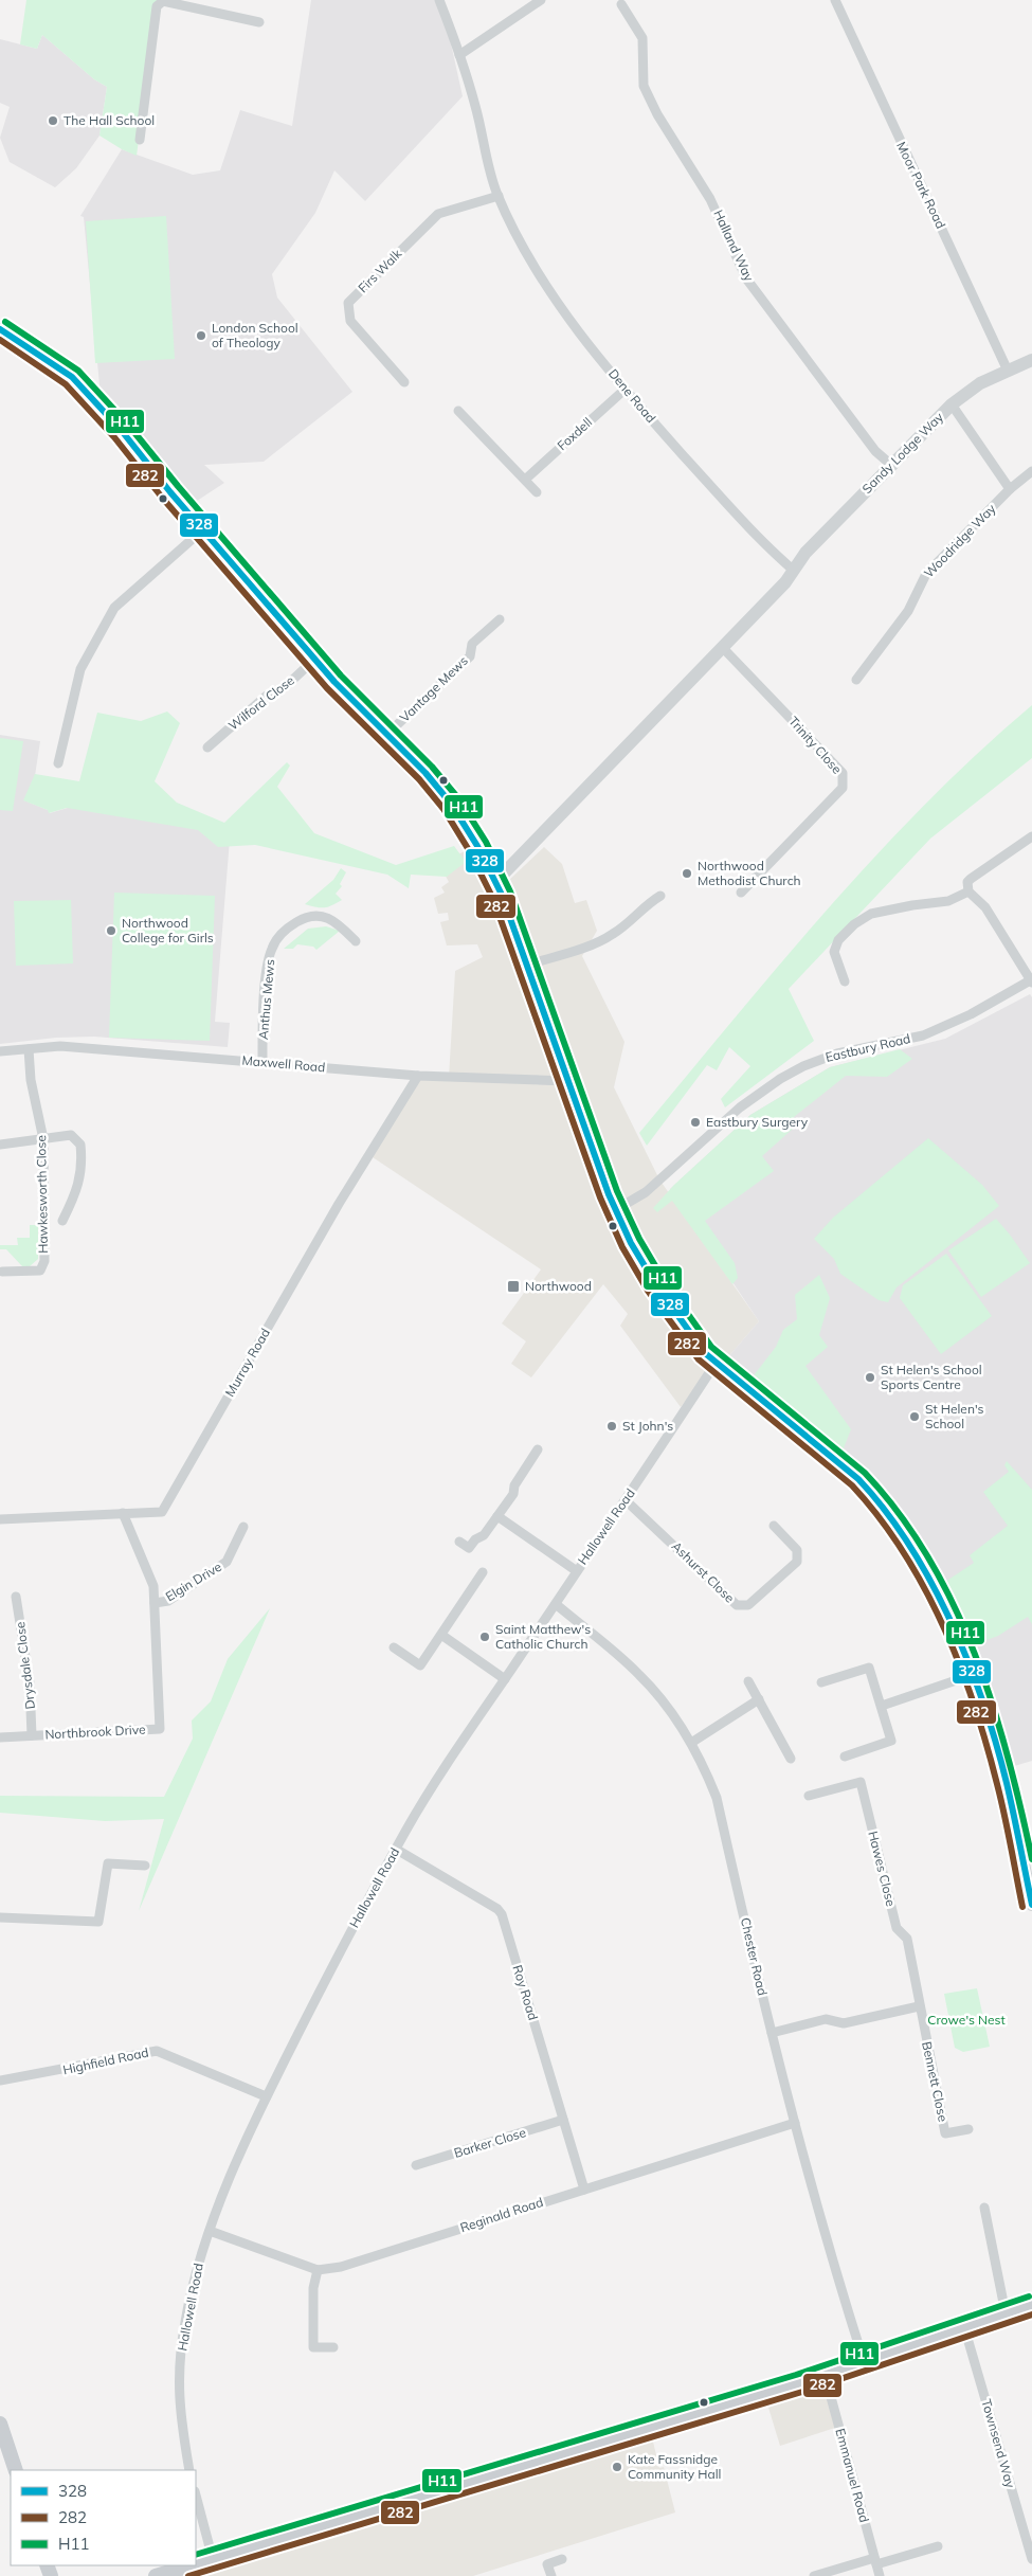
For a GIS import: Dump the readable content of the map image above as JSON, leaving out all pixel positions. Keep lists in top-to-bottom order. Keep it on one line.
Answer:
{"streets":{"main road":["Sandy Lodge Way"],"street":["Moor Park Road","Halland Way","Firs Walk","Dene Road","Foxdell","Woodridge Way","Vantage Mews","Wilford Close","Trinity Close","Anthus Mews","Eastbury Road","Maxwell Road","Hawkesworth Close","Murray Road","Hallowell Road","Ashurst Close","Elgin Drive","Drysdale Close","Northbrook Drive","Hawes Close","Chester Road","Roy Road","Highfield Road","Bennett Close","Barker Close","Reginald Road","Townsend Way","Emmanuel Road"]},"crossings":[["Moor Park Road","Sandy Lodge Way"],["Halland Way","Sandy Lodge Way"],["Firs Walk","Dene Road"],["Dene Road","Foxdell"],["Dene Road","Sandy Lodge Way"],["Anthus Mews","Maxwell Road"],["Maxwell Road","Hawkesworth Close"],["Maxwell Road","Murray Road"],["Murray Road","Elgin Drive"],["Hallowell Road","Ashurst Close"],["Hallowell Road","Chester Road"],["Hallowell Road","Roy Road"],["Hallowell Road","Highfield Road"],["Hallowell Road","Reginald Road"],["Elgin Drive","Northbrook Drive"],["Drysdale Close","Northbrook Drive"],["Hawes Close","Bennett Close"],["Chester Road","Reginald Road"],["Roy Road","Barker Close"],["Roy Road","Reginald Road"]],"parks":["Crowe's Nest"],"places":{"other":["The Hall School","London School of Theology","Northwood Methodist Church","Northwood College for Girls","Eastbury Surgery","St Helen's School Sports Centre","St Helen's School","St John's","Saint Matthew's Catholic Church","Kate Fassnidge Community Hall"],"transit":["Northwood"]},"lines":["transit line H11","transit line 328","transit line 282"],"legend":["328","282","H11"]}
